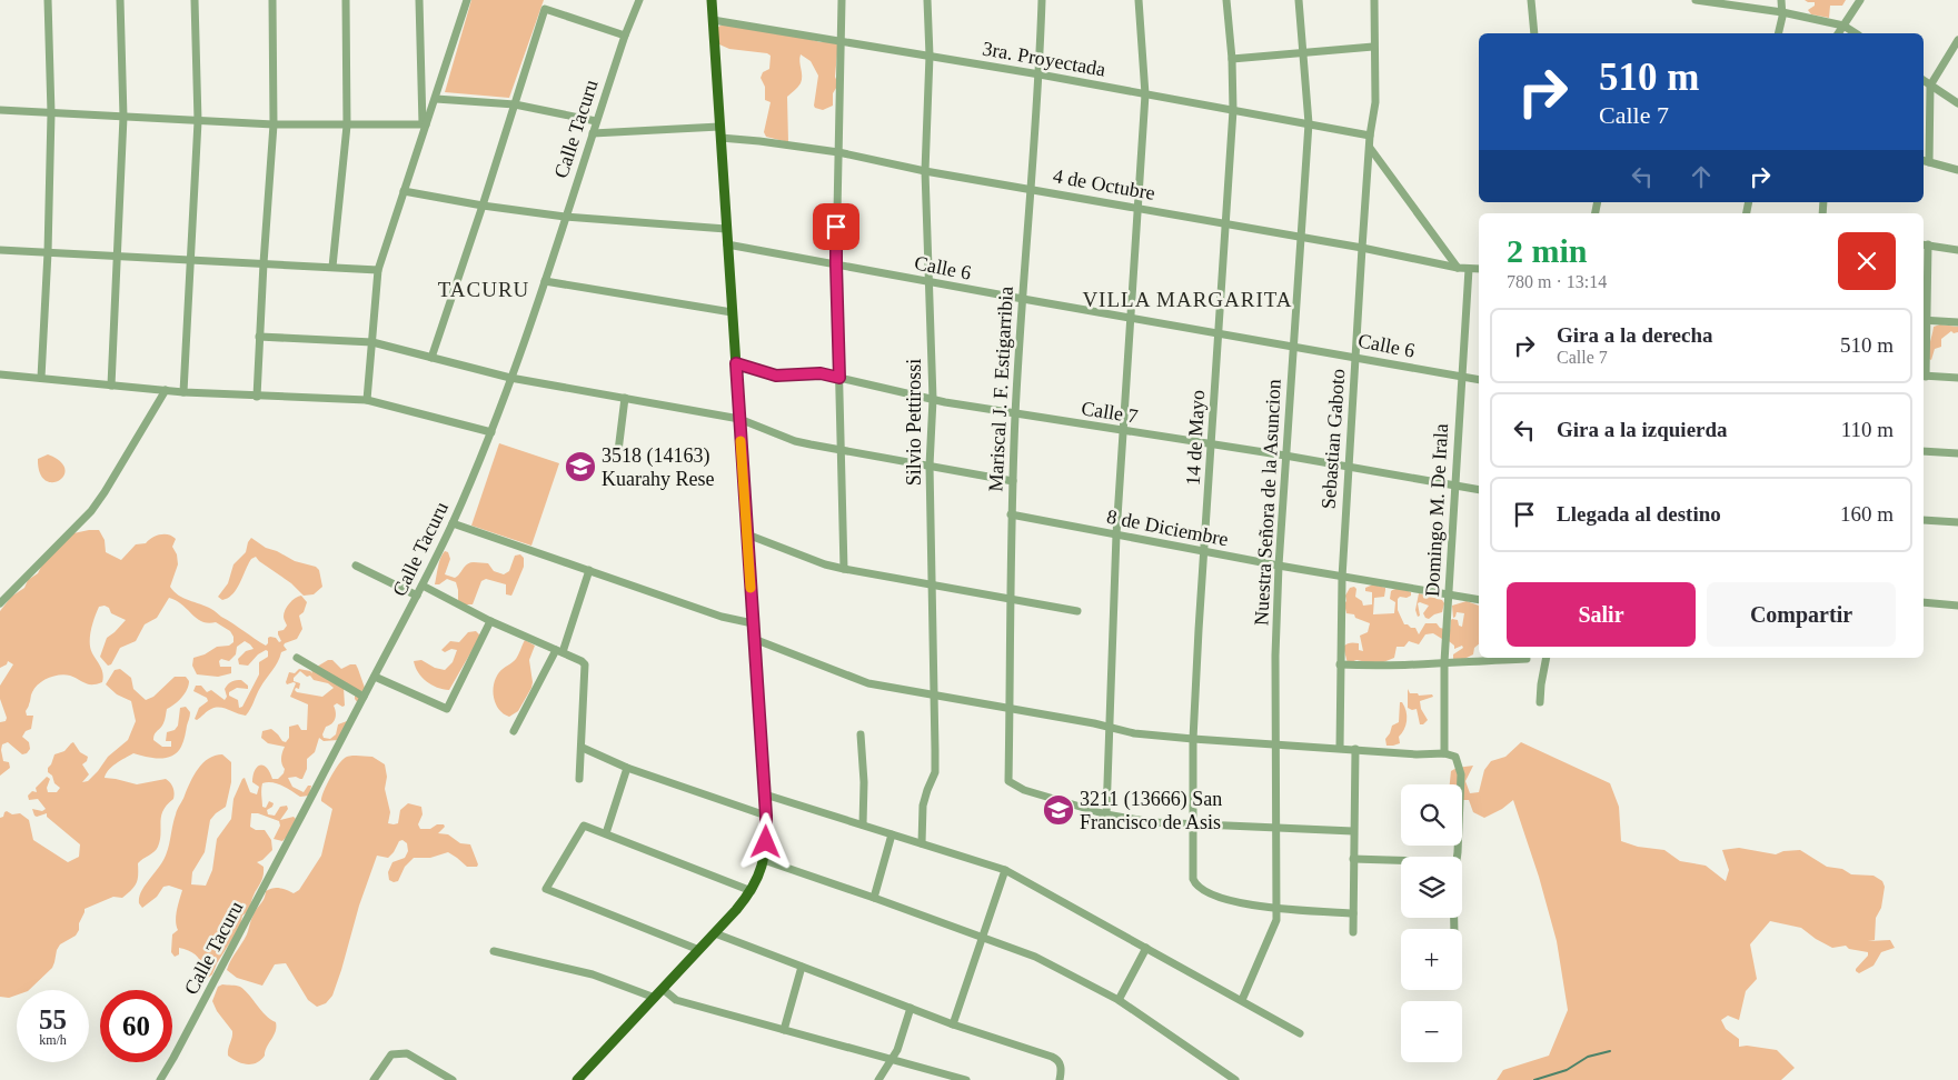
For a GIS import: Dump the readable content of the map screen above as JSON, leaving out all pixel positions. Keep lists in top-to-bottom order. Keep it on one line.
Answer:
{"streets":{"street":["3ra. Proyectada","Calle Tacuru","4 de Octubre","Calle 6","Mariscal J. F. Estigarribia","Calle 7","Silvio Pettirossi","14 de Mayo","Sebastian Gaboto","Nuestra Señora de la Asuncion","Domingo M. De Irala","8 de Diciembre"]},"crossings":[["3ra. Proyectada","Mariscal J. F. Estigarribia"],["3ra. Proyectada","Silvio Pettirossi"],["3ra. Proyectada","14 de Mayo"],["3ra. Proyectada","Sebastian Gaboto"],["3ra. Proyectada","Nuestra Señora de la Asuncion"],["4 de Octubre","Mariscal J. F. Estigarribia"],["4 de Octubre","Silvio Pettirossi"],["4 de Octubre","14 de Mayo"],["4 de Octubre","Sebastian Gaboto"],["4 de Octubre","Nuestra Señora de la Asuncion"],["4 de Octubre","Domingo M. De Irala"],["Calle 6","Mariscal J. F. Estigarribia"],["Calle 6","Silvio Pettirossi"],["Calle 6","14 de Mayo"],["Calle 6","Sebastian Gaboto"],["Calle 6","Nuestra Señora de la Asuncion"],["Calle 6","Domingo M. De Irala"],["Mariscal J. F. Estigarribia","Calle 7"],["Mariscal J. F. Estigarribia","8 de Diciembre"],["Calle 7","Silvio Pettirossi"],["Calle 7","14 de Mayo"],["Calle 7","Sebastian Gaboto"],["Calle 7","Nuestra Señora de la Asuncion"],["Calle 7","Domingo M. De Irala"],["14 de Mayo","Nuestra Señora de la Asuncion"],["14 de Mayo","8 de Diciembre"],["Sebastian Gaboto","8 de Diciembre"],["Nuestra Señora de la Asuncion","8 de Diciembre"],["Domingo M. De Irala","8 de Diciembre"]],"districts":["TACURU","VILLA MARGARITA"],"places":{"school or university":["3518 (14163) Kuarahy Rese","3211 (13666) San Francisco de Asis"]},"page":{"turn":["510 m","Calle 7"],"heading":["2 min","780 m · 13:14"],"list":[{"name":"Gira a la derecha","note":"Calle 7","value":"510 m"},{"name":"Gira a la izquierda","value":"110 m"},{"name":"Llegada al destino","value":"160 m"}],"buttons":["Salir","Compartir"],"map_buttons":["+","−"],"speed":"55 km/h","limit":"60"}}
